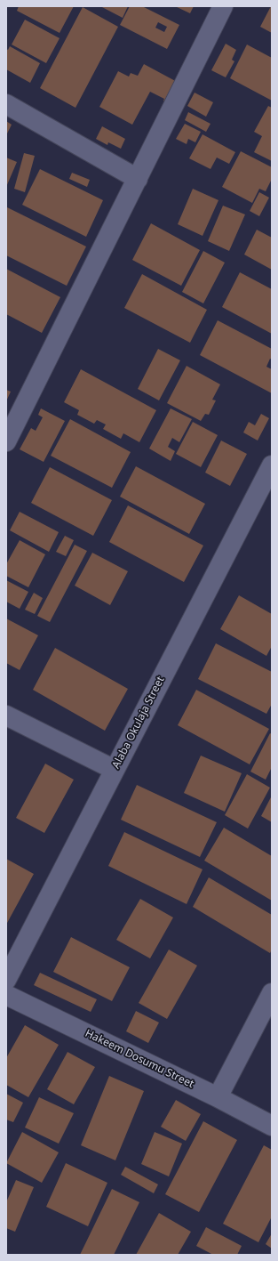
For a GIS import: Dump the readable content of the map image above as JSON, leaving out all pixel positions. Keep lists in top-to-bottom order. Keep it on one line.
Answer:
{"streets":{"street":["Alaba Okulaja Street","Hakeem Dosumu Street"]}}
